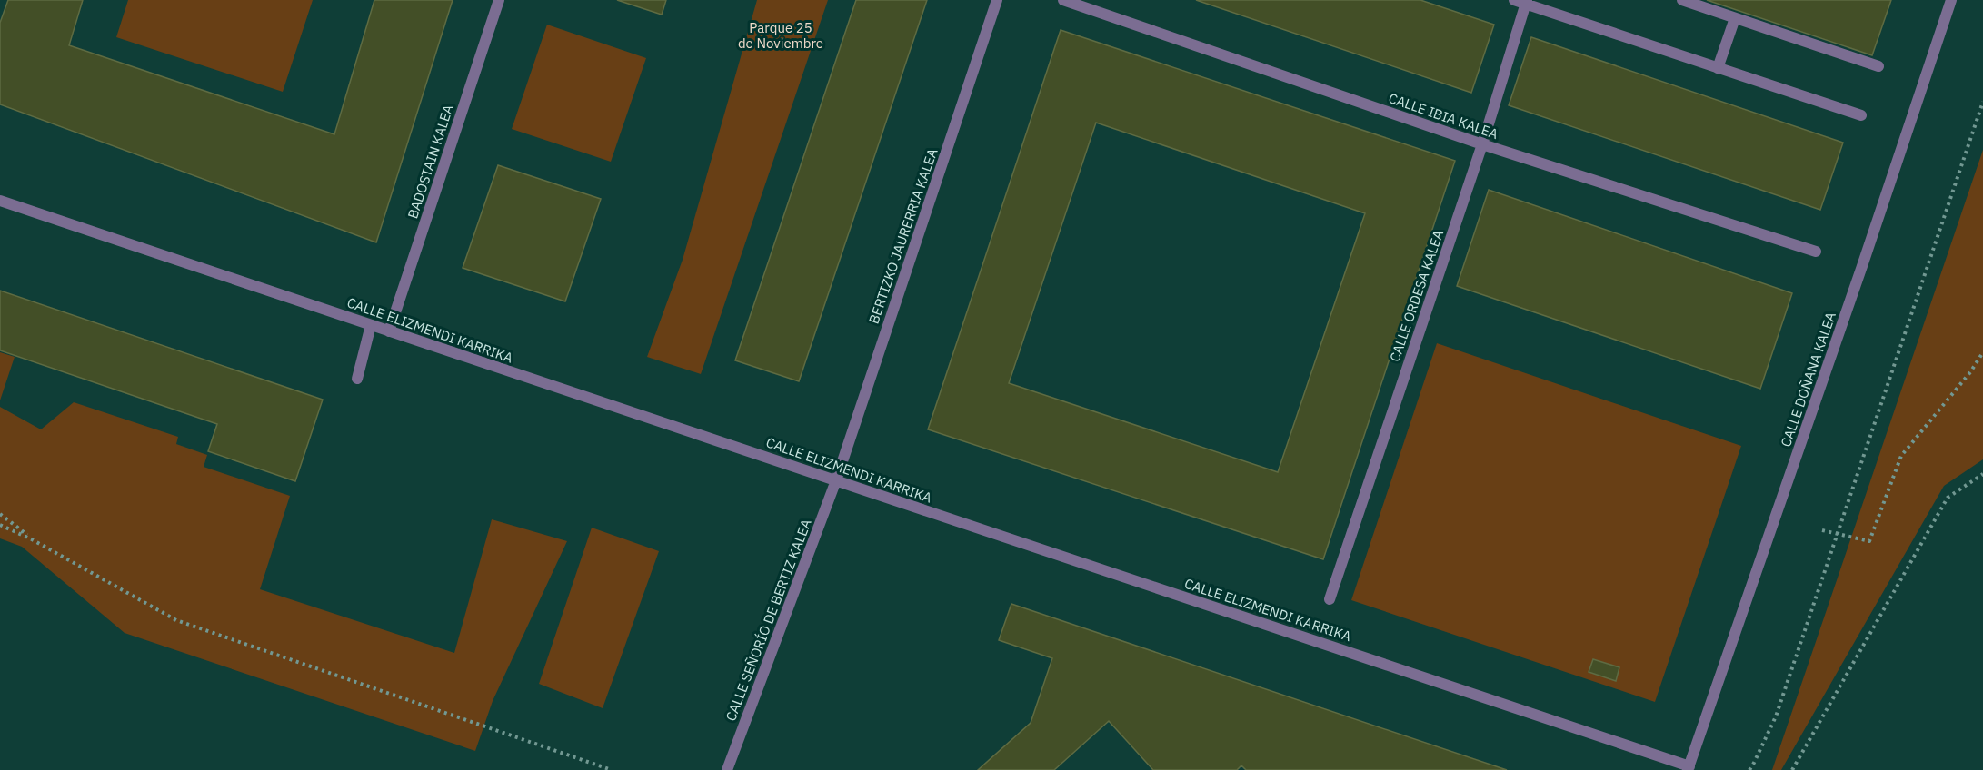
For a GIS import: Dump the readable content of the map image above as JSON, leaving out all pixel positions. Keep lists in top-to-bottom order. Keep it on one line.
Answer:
{"streets":{"street":["CALLE IBIA KALEA","BADOSTAIN KALEA","BERTIZKO JAURERRIA KALEA","CALLE ORDESA KALEA","CALLE ELIZMENDI KARRIKA","CALLE DOÑANA KALEA","CALLE SEÑORÍO DE BERTIZ KALEA"]},"crossings":[["CALLE IBIA KALEA","CALLE ORDESA KALEA"],["BADOSTAIN KALEA","CALLE ELIZMENDI KARRIKA"],["BERTIZKO JAURERRIA KALEA","CALLE ELIZMENDI KARRIKA"],["BERTIZKO JAURERRIA KALEA","CALLE SEÑORÍO DE BERTIZ KALEA"],["CALLE ELIZMENDI KARRIKA","CALLE DOÑANA KALEA"],["CALLE ELIZMENDI KARRIKA","CALLE SEÑORÍO DE BERTIZ KALEA"]],"parks":["Parque 25 de Noviembre"]}
